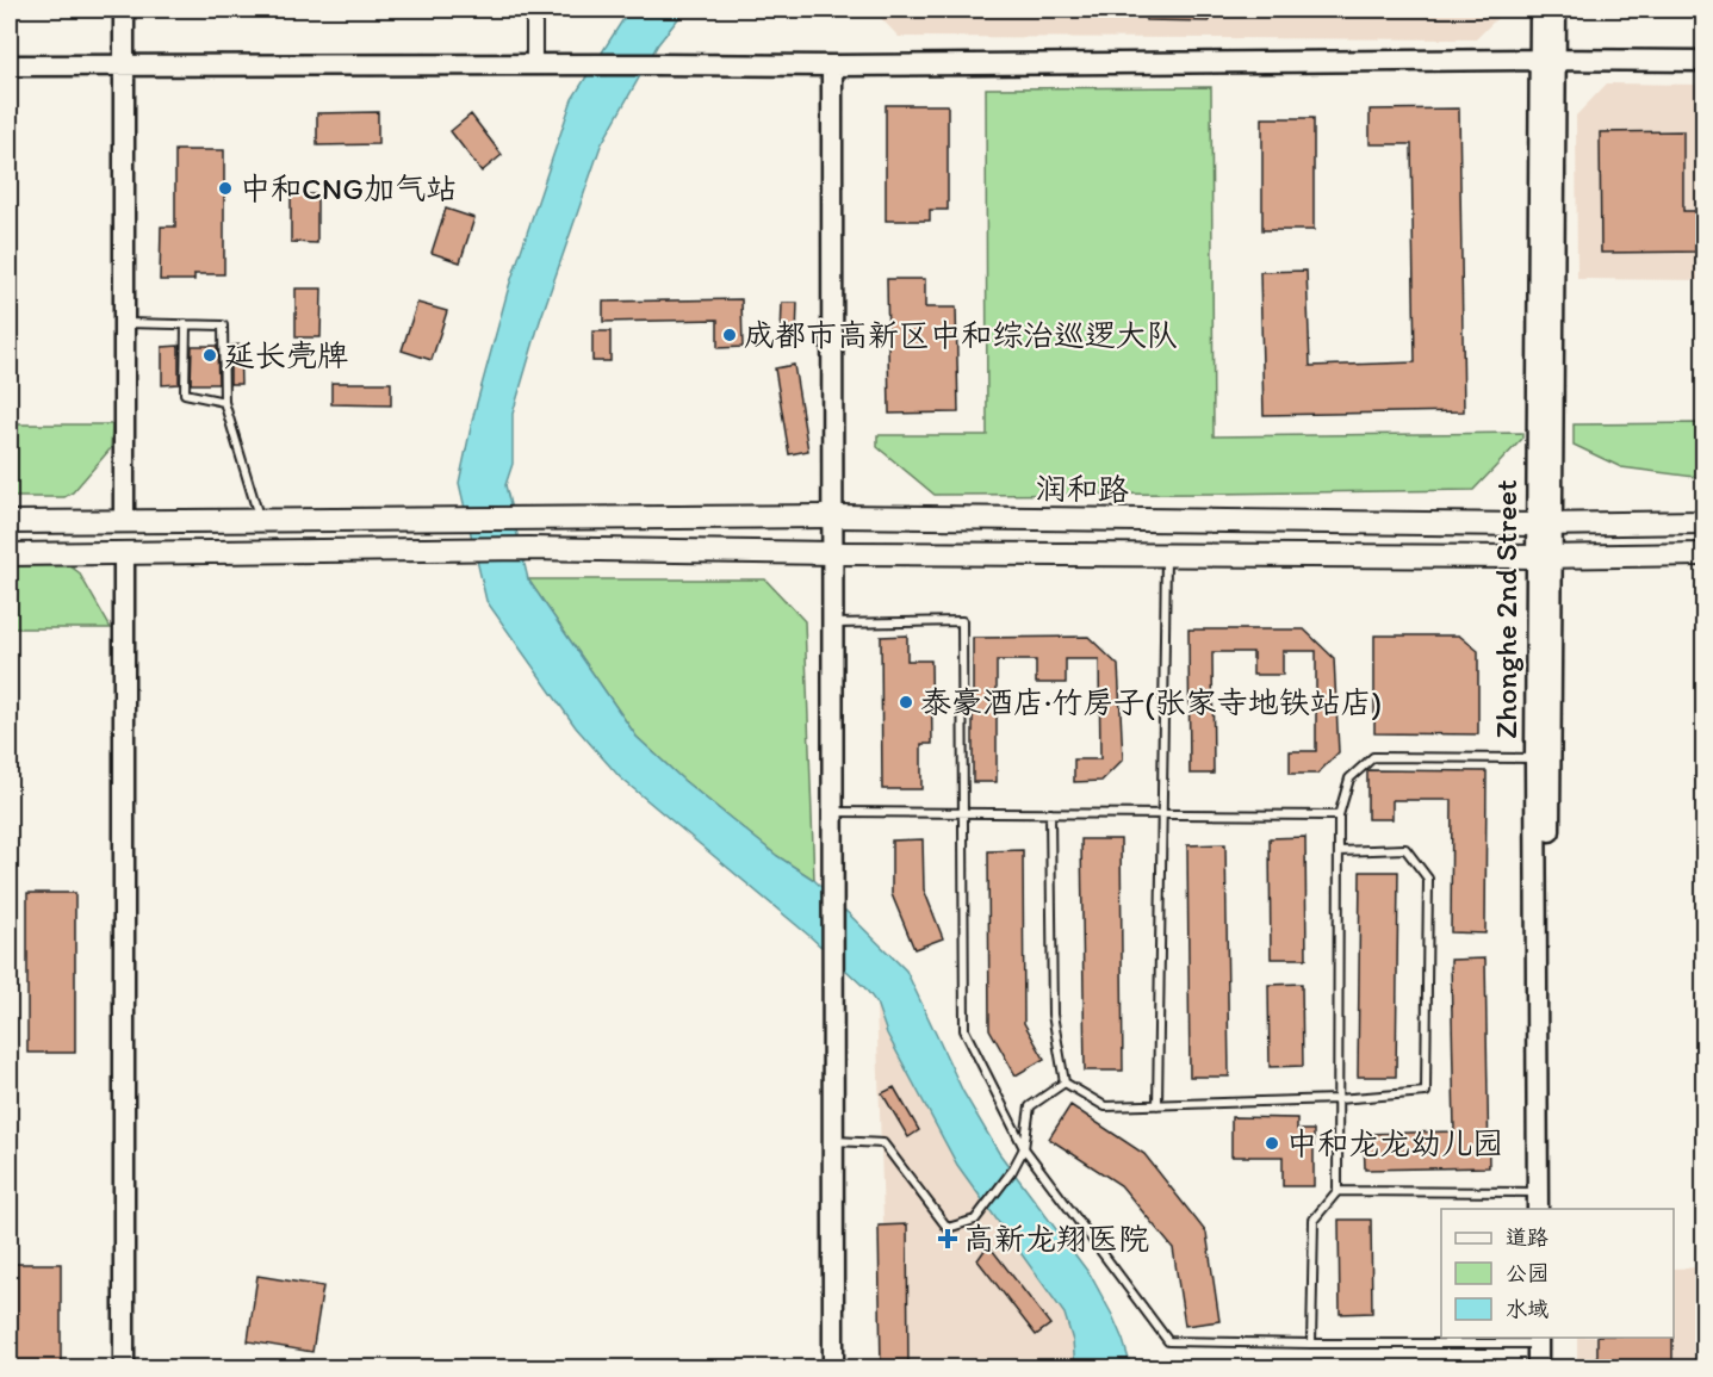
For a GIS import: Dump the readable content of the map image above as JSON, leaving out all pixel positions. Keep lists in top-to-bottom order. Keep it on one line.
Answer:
{"streets":{"main road":["润和路"],"street":["Zhonghe 2nd Street"]},"crossings":[["润和路","Zhonghe 2nd Street"]],"places":{"other":["中和CNG加气站","成都市高新区中和综治巡逻大队","延长壳牌","泰豪酒店·竹房子(张家寺地铁站店)","中和龙龙幼儿园"],"health":["高新龙翔医院"]},"legend":["道路","公园","水域"]}
